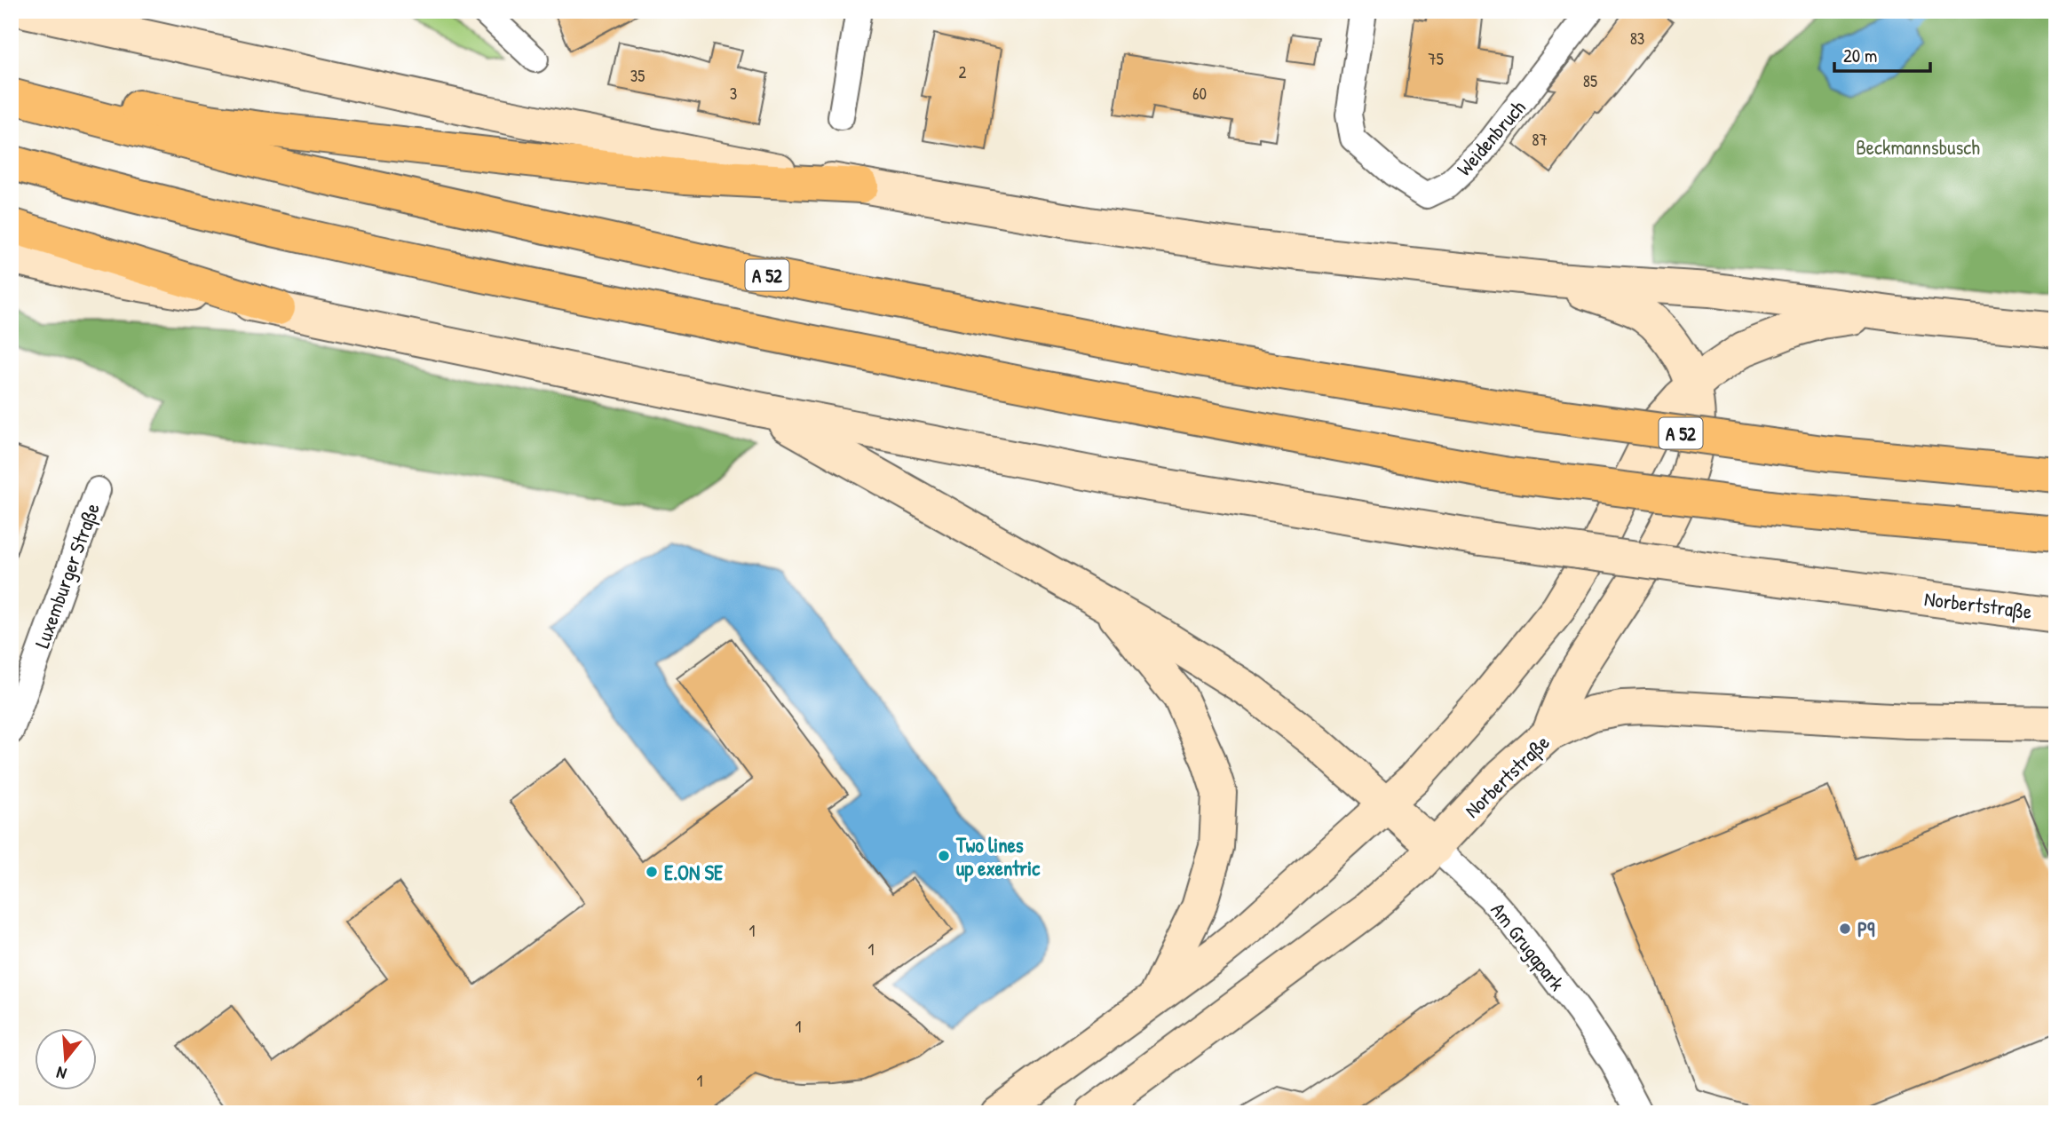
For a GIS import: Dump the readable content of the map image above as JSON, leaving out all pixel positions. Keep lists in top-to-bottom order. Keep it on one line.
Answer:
{"streets":{"highway":["A 52"],"main road":["Norbertstraße","Am Grugapark"],"street":["Weidenbruch","Luxemburger Straße"]},"crossings":[["Norbertstraße","Am Grugapark"]],"parks":["Beckmannsbusch"],"places":["Two lines up exentric","E.ON SE","P9"],"house_numbers":["83","75","2","35","85","3","60","87","1","1","1","1"],"scale_bar":"20 m","north":"bottom"}
